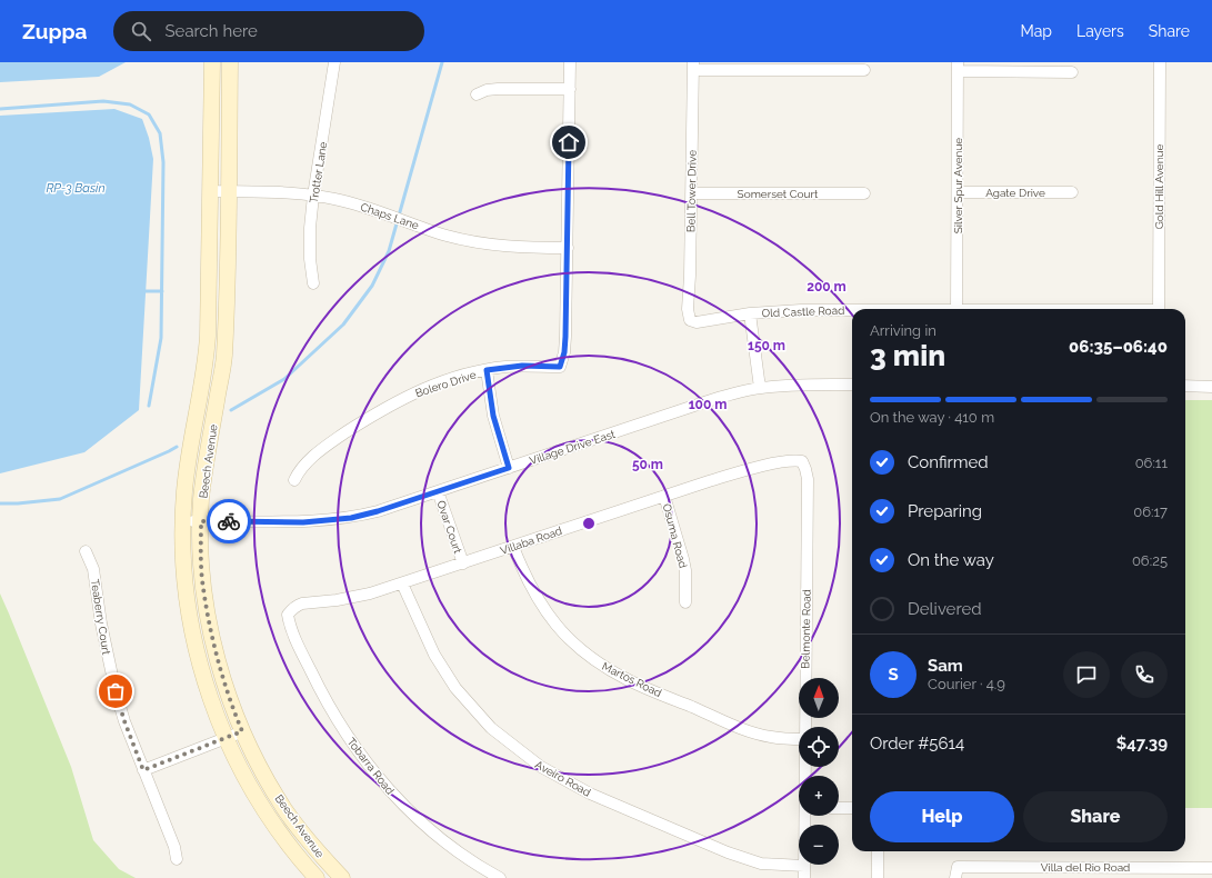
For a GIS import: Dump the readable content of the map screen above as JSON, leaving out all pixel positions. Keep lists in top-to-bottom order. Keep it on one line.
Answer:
{"streets":{"street":["Trotter Lane","Silver Spur Avenue","Gold Hill Avenue","Bell Tower Drive","Agate Drive","Somerset Court","Chaps Lane","Old Castle Road","Bolero Drive","Village Drive East","Beech Avenue","Ovar Court","Osuma Road","Villaba Road","Teaberry Court","Belmonte Road","Martos Road","Tobarra Road","Aveiro Road","Villa del Rio Road"]},"crossings":[["Trotter Lane","Chaps Lane"],["Silver Spur Avenue","Agate Drive"],["Bell Tower Drive","Somerset Court"],["Bell Tower Drive","Old Castle Road"],["Chaps Lane","Bolero Drive"],["Chaps Lane","Beech Avenue"],["Village Drive East","Beech Avenue"],["Village Drive East","Ovar Court"],["Ovar Court","Villaba Road"],["Osuma Road","Villaba Road"],["Villaba Road","Belmonte Road"],["Villaba Road","Martos Road"],["Villaba Road","Tobarra Road"],["Villaba Road","Aveiro Road"],["Belmonte Road","Aveiro Road"]],"water":["RP-3 Basin"],"north":"top","page":{"header":"Zuppa","search":"Search here","nav":["Map","Layers","Share"],"heading":["3 min","Arriving in","06:35–06:40"],"panel":["Sam","Courier · 4.9","Order #5614","$47.39"],"bar":"On the way · 410 m","list":[["Confirmed","06:11"],["Preparing","06:17"],["On the way","06:25"],"Delivered"],"round":"S","map_buttons":["+","−"],"buttons":["Help","Share"]},"rings":["200 m","150 m","100 m","50 m"]}
